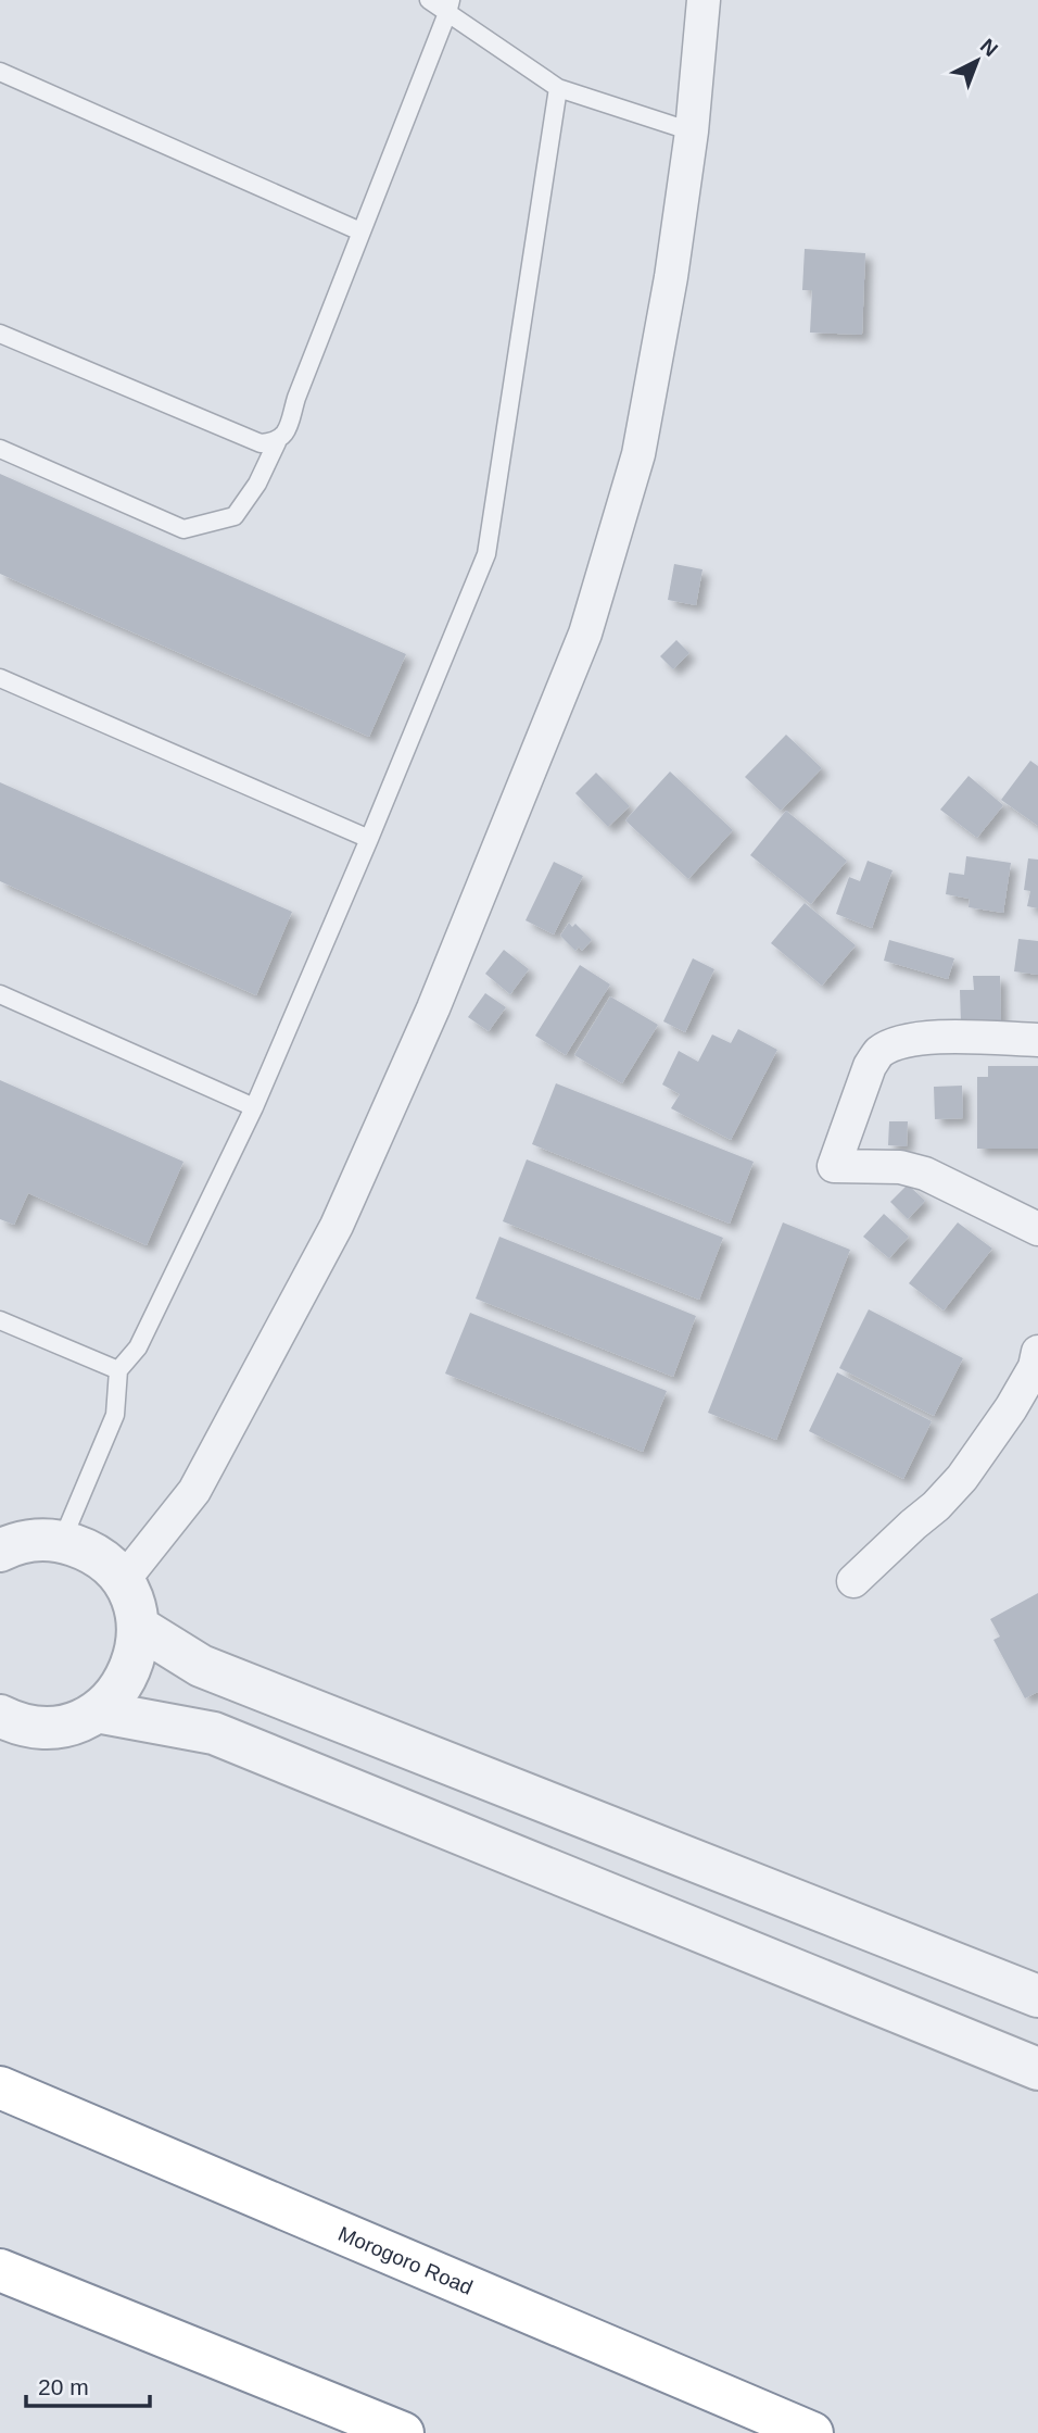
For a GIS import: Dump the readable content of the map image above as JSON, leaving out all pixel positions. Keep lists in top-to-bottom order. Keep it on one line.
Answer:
{"streets":{"highway":["Morogoro Road"]},"scale_bar":"20 m","north":"top right"}
